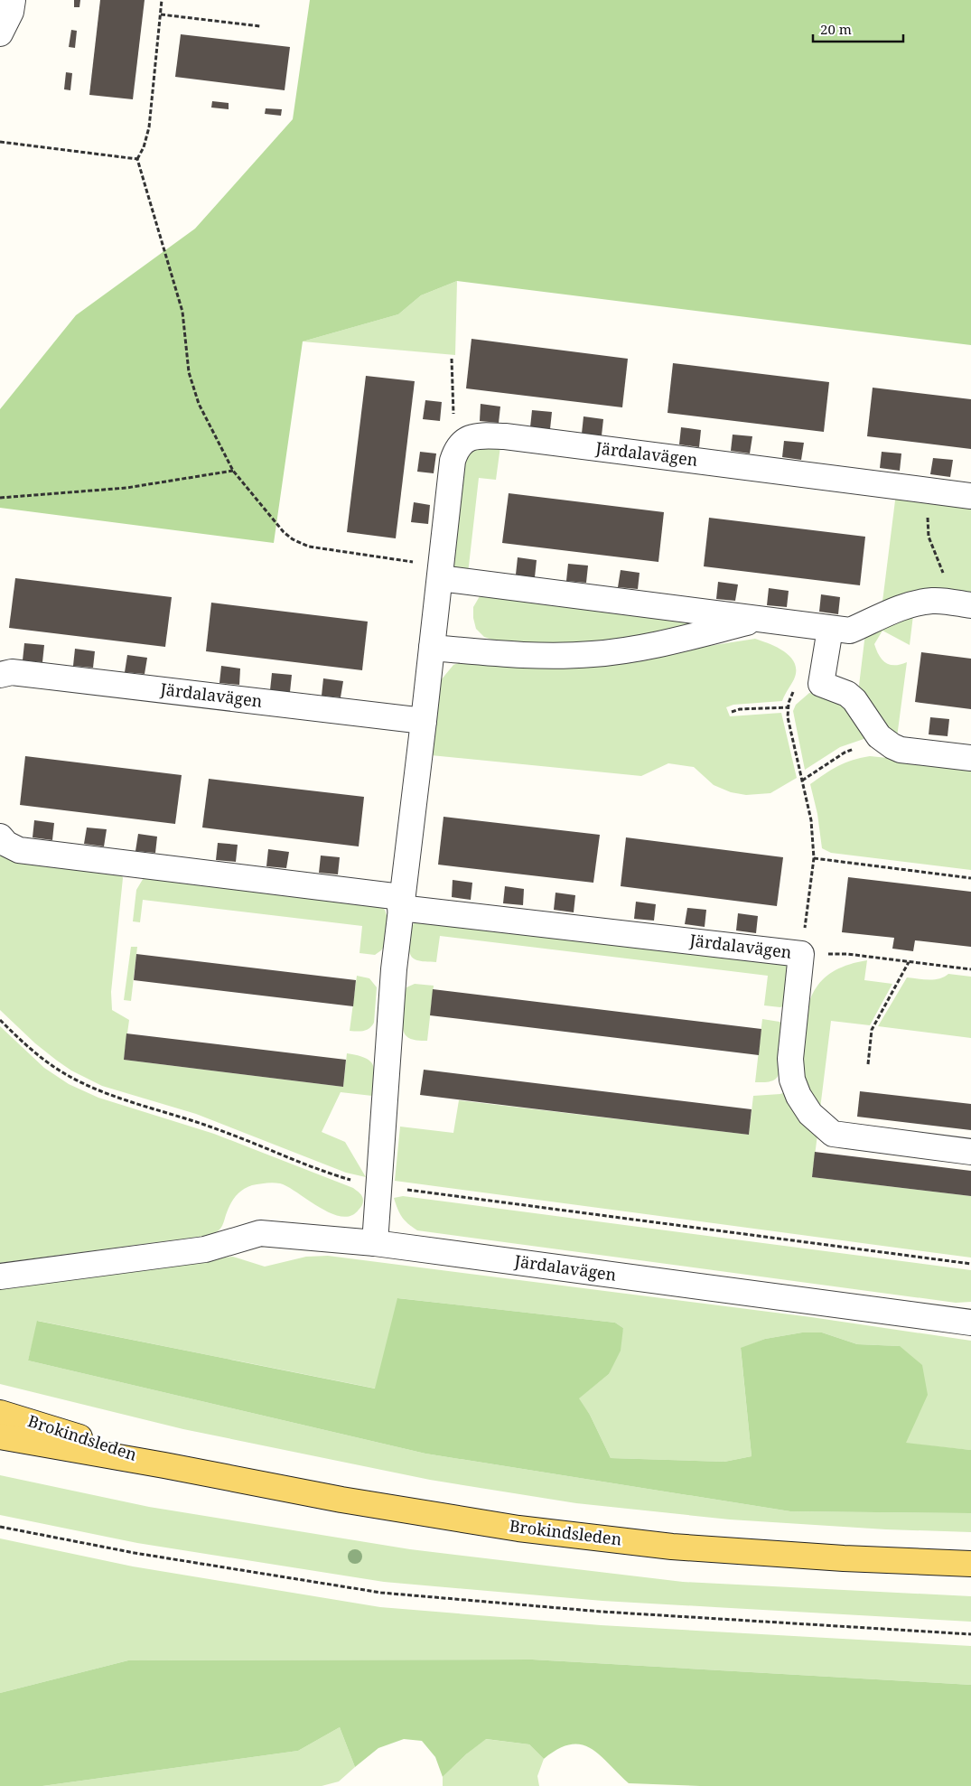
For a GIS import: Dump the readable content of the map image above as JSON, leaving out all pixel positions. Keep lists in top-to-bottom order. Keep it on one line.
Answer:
{"streets":{"main road":["Brokindsleden"],"street":["Järdalavägen"]},"scale_bar":"20 m"}
